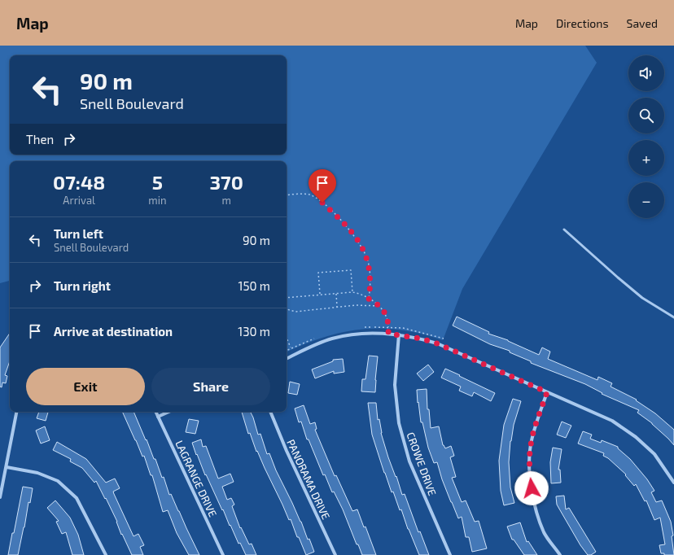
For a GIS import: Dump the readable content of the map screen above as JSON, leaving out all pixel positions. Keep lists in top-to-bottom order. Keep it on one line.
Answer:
{"streets":{"street":["CROWE DRIVE","LAGRANGE DRIVE","PANORAMA DRIVE"]},"page":{"header":"Map","nav":["Map","Directions","Saved"],"map_buttons":["+","−"],"turn":["90 m","Snell Boulevard"],"then":"Then","eta":["07:48","Arrival","5","min","370","m"],"list":[{"name":"Turn left","note":"Snell Boulevard","value":"90 m"},{"name":"Turn right","value":"150 m"},{"name":"Arrive at destination","value":"130 m"}],"buttons":["Exit","Share"]}}
